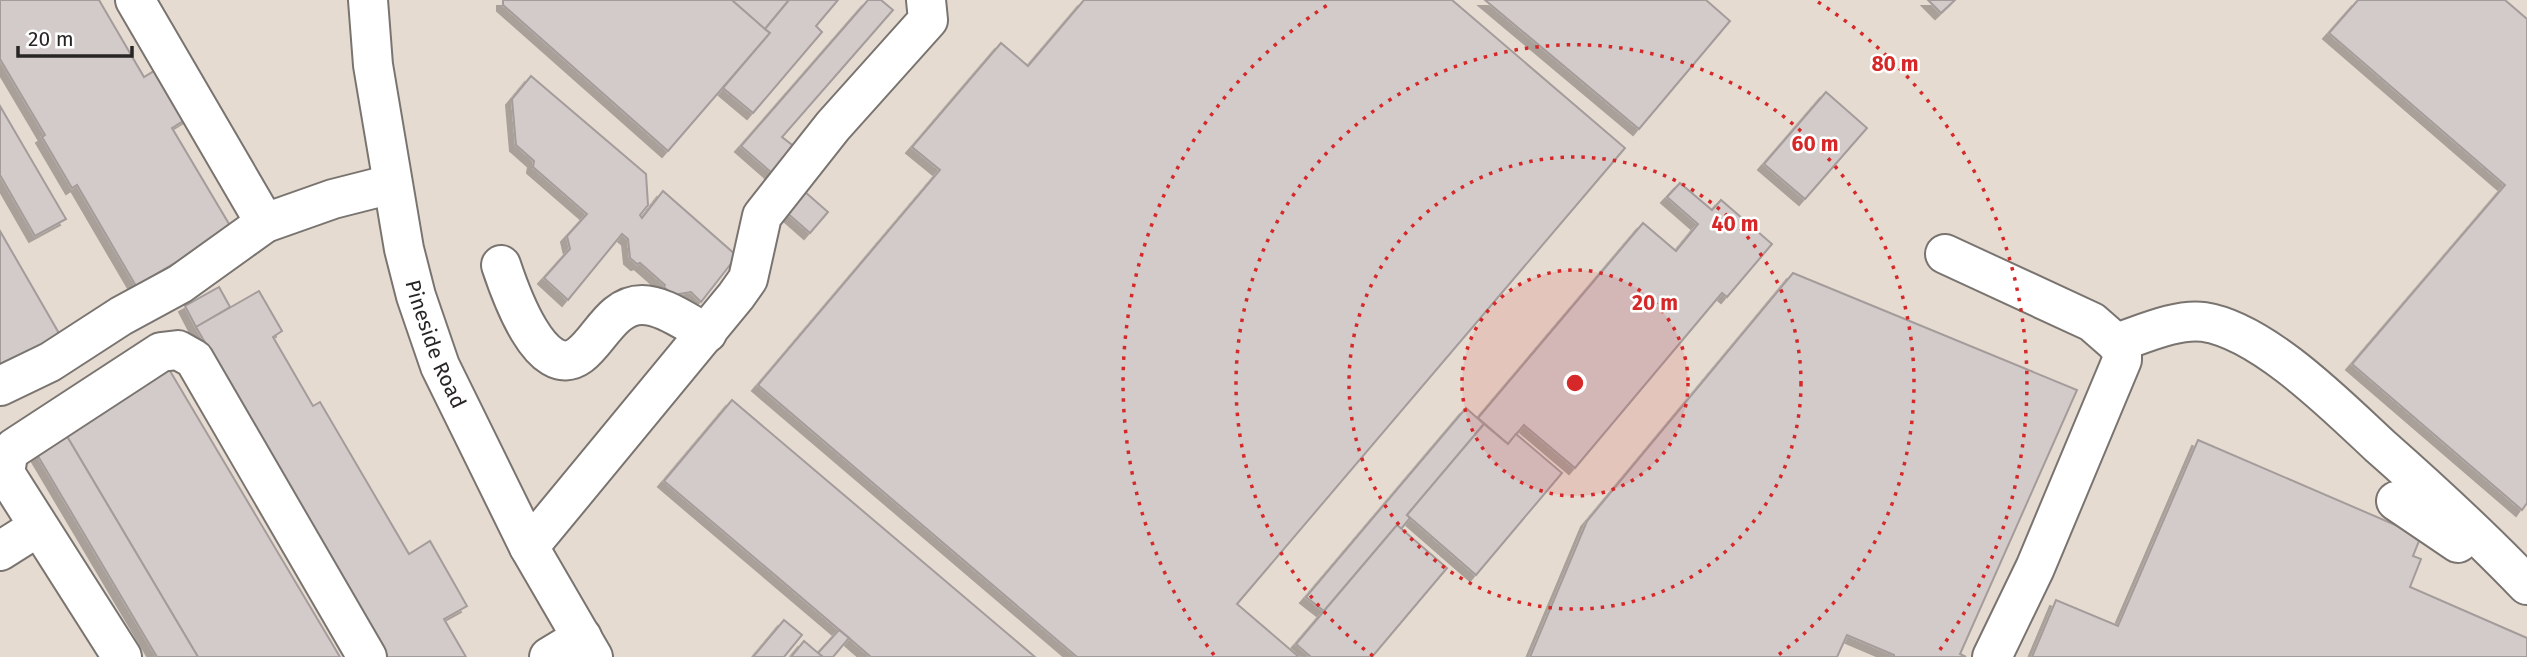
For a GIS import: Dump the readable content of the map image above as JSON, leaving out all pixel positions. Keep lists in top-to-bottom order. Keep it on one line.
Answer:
{"streets":{"street":["Pineside Road"]},"scale_bar":"20 m","rings":["80 m","60 m","40 m","20 m"]}
